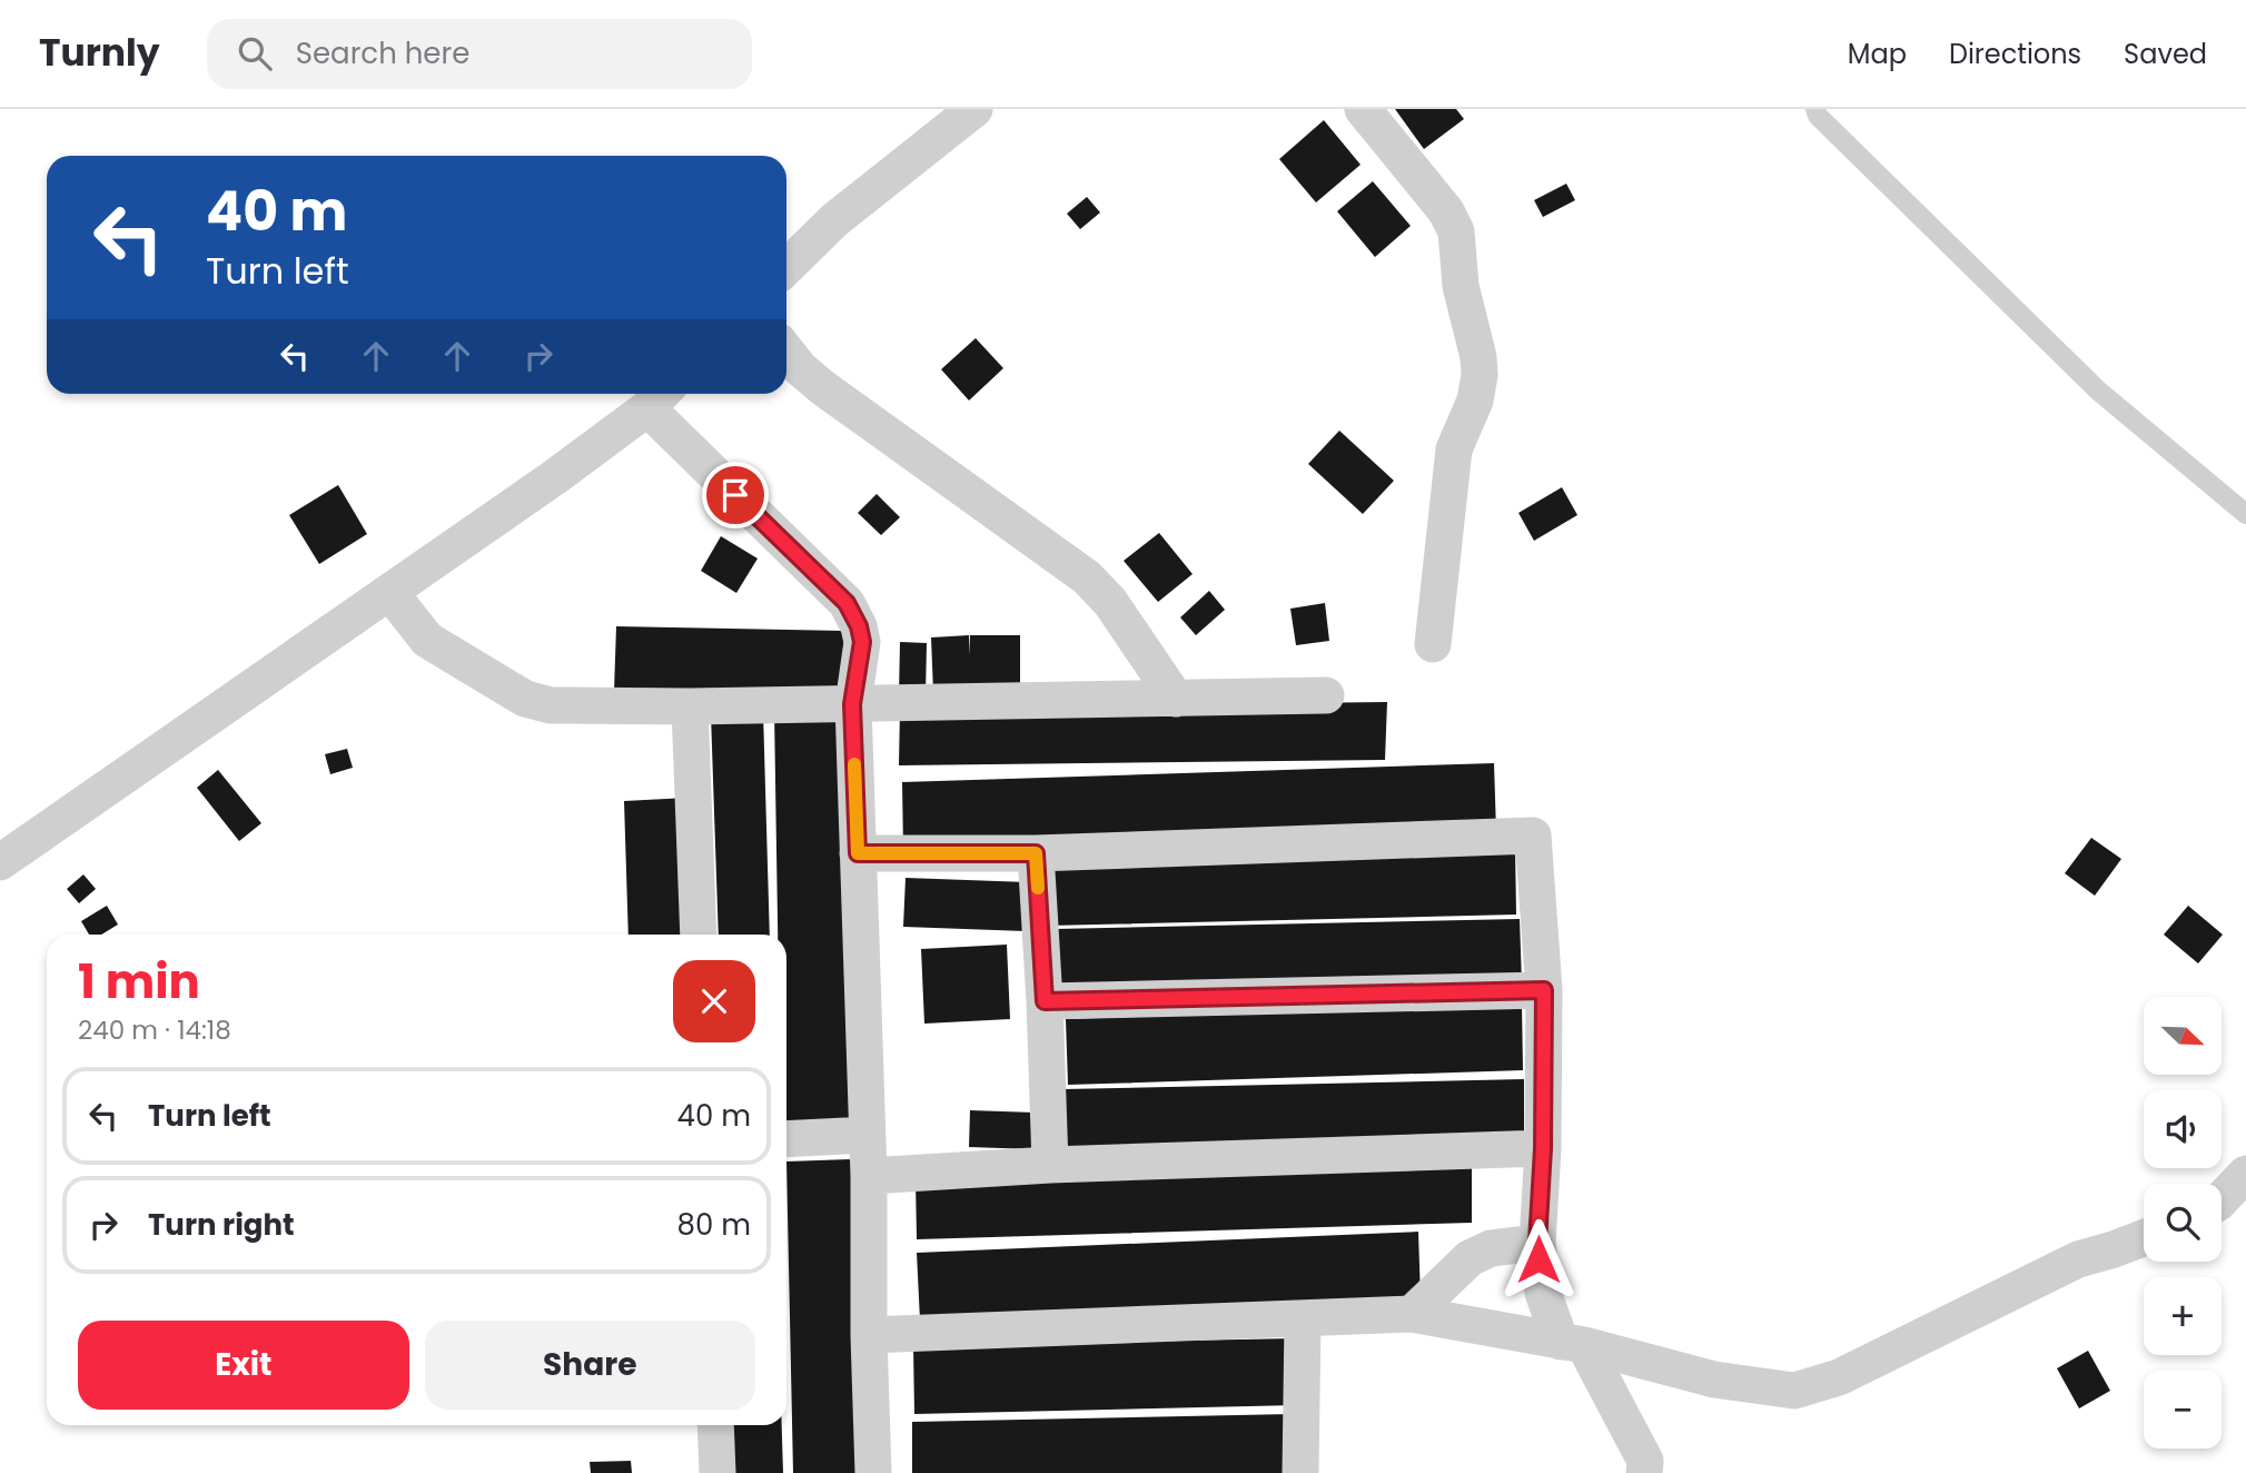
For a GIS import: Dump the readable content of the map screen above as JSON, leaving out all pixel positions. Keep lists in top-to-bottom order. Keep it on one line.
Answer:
{"north":"bottom right","page":{"header":"Turnly","search":"Search here","nav":["Map","Directions","Saved"],"turn":["40 m","Turn left"],"heading":["1 min","240 m · 14:18"],"map_buttons":["+","−"],"list":[{"name":"Turn left","value":"40 m"},{"name":"Turn right","value":"80 m"}],"buttons":["Exit","Share"]}}
